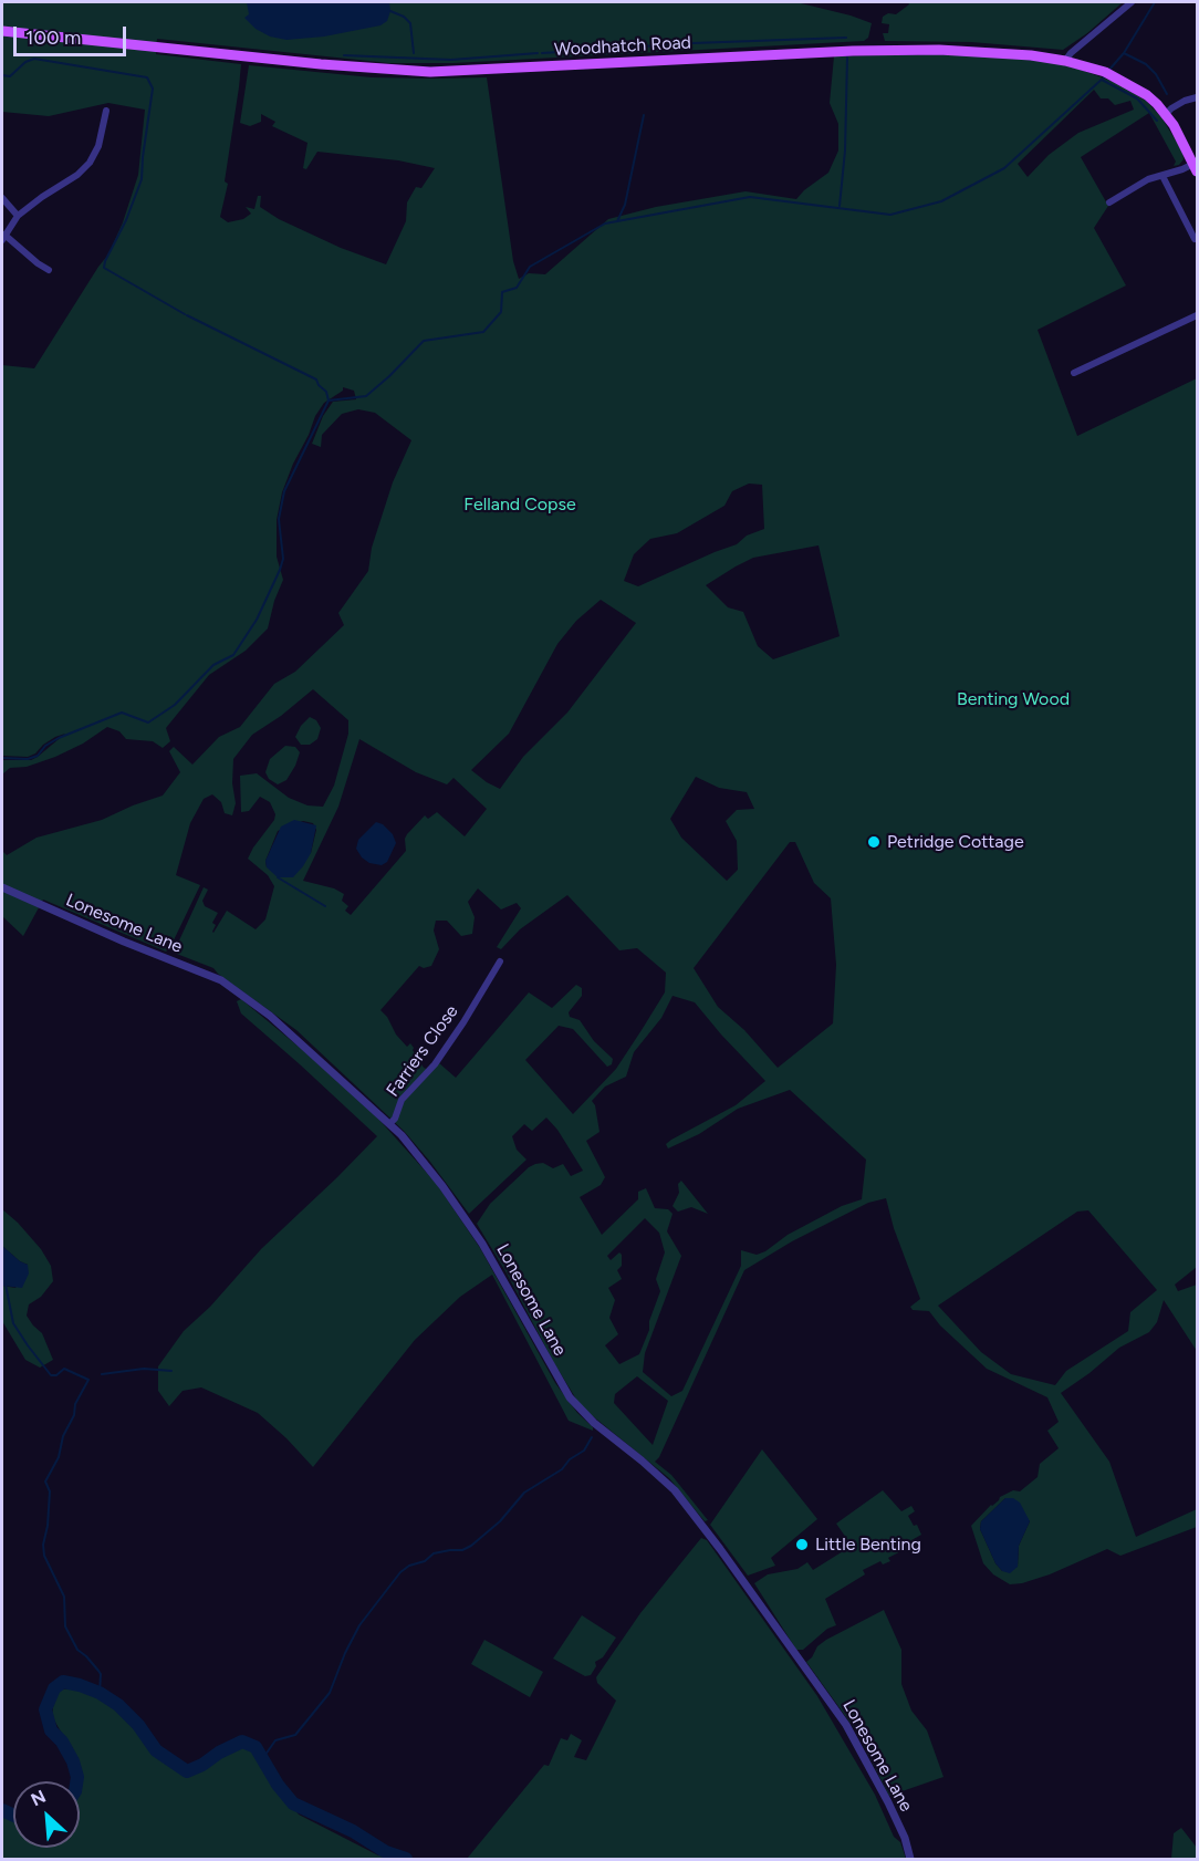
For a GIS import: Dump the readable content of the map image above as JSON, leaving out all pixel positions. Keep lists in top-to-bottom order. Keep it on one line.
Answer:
{"streets":{"main road":["Woodhatch Road"],"street":["Lonesome Lane","Farriers Close"]},"crossings":[["Lonesome Lane","Farriers Close"]],"parks":["Felland Copse","Benting Wood"],"places":["Petridge Cottage","Little Benting"],"scale_bar":"100 m","north":"top left"}
